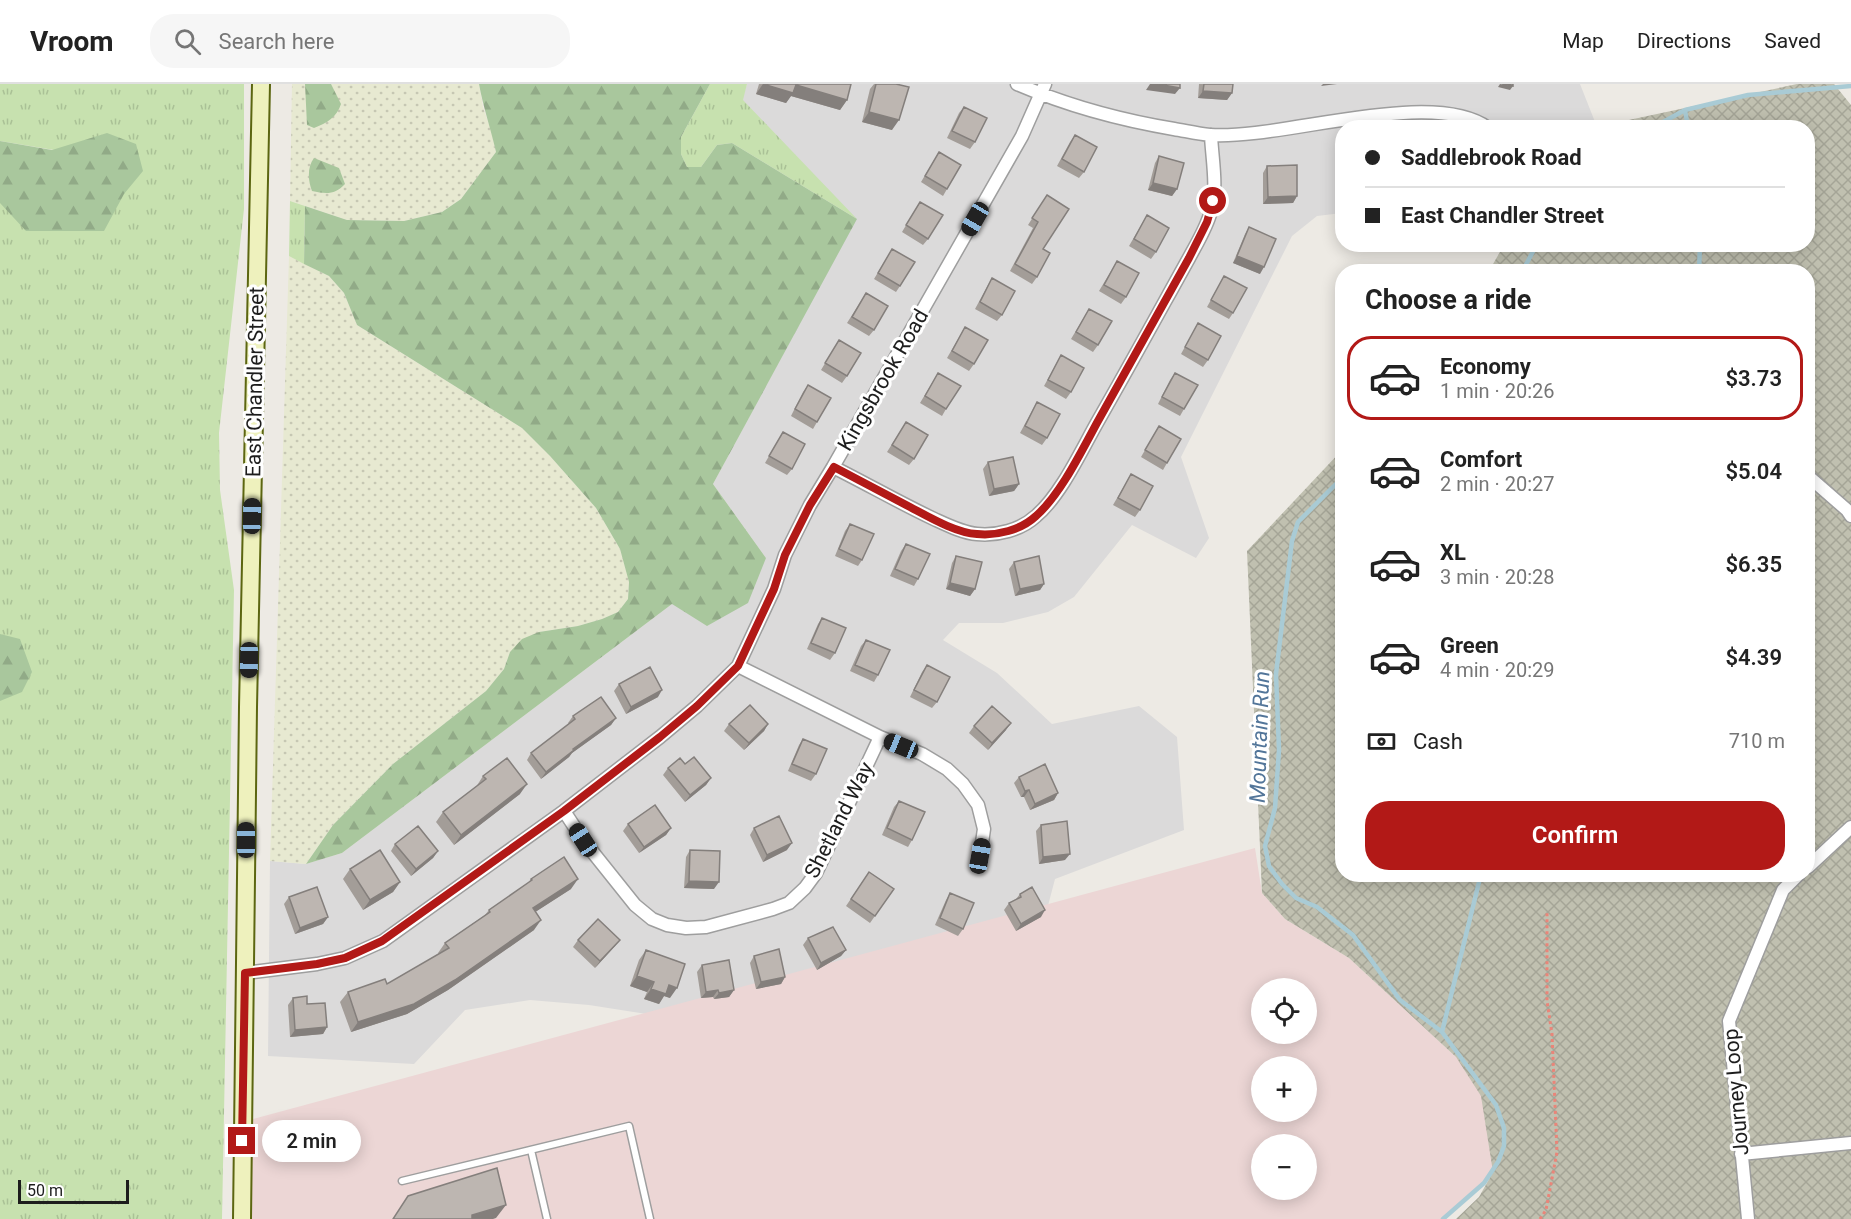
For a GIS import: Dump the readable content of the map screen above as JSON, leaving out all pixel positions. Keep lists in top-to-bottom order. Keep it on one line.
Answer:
{"streets":{"street":["Kingsbrook Road","East Chandler Street","Shetland Way","Journey Loop"]},"crossings":[["Kingsbrook Road","East Chandler Street"],["Kingsbrook Road","Shetland Way"]],"water":["Mountain Run"],"scale_bar":"50 m","page":{"header":"Vroom","search":"Search here","nav":["Map","Directions","Saved"],"banner":["Saddlebrook Road","East Chandler Street"],"heading":"Choose a ride","list":[{"name":"Economy","note":"1 min · 20:26","value":"$3.73"},{"name":"Comfort","note":"2 min · 20:27","value":"$5.04"},{"name":"XL","note":"3 min · 20:28","value":"$6.35"},{"name":"Green","note":"4 min · 20:29","value":"$4.39"}],"pay":["Cash","710 m"],"buttons":"Confirm","map_buttons":["+","−"],"bubble":"2 min","scale":"50 m"}}
